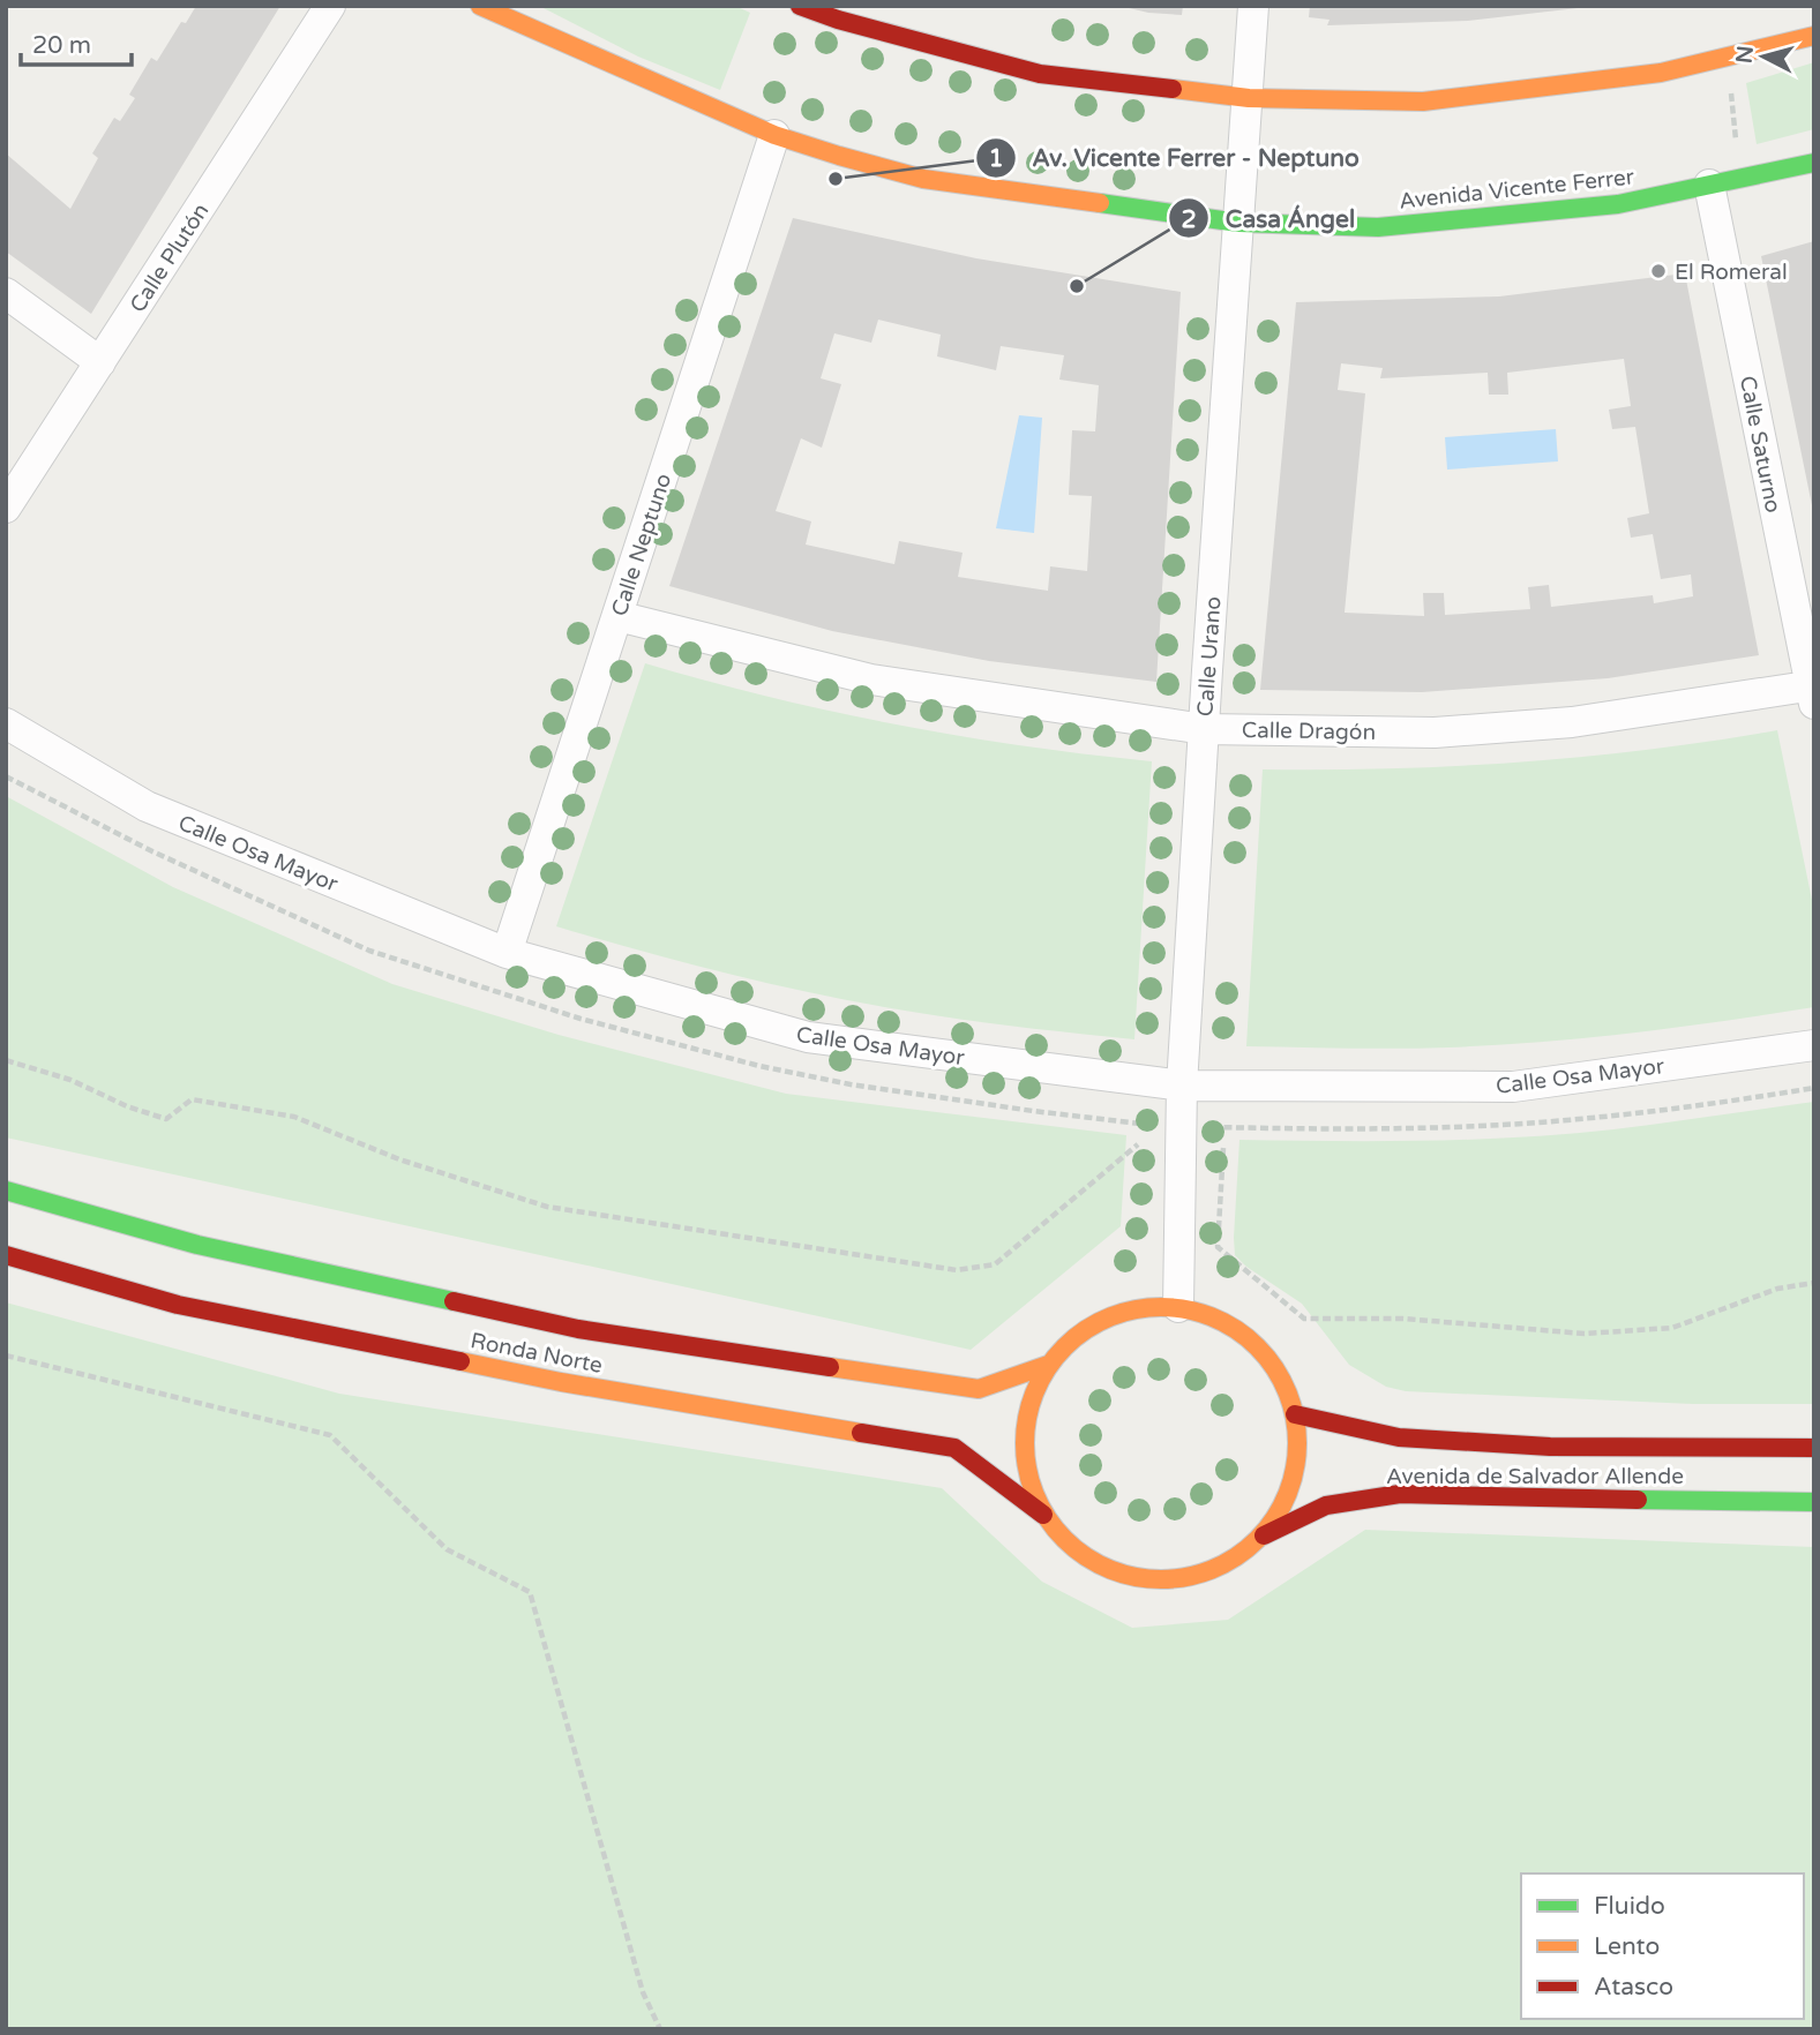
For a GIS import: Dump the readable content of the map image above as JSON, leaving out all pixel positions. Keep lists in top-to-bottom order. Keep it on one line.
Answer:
{"streets":{"main road":["Avenida Vicente Ferrer","Ronda Norte","Avenida de Salvador Allende"],"street":["Calle Plutón","Calle Saturno","Calle Neptuno","Calle Urano","Calle Dragón","Calle Osa Mayor"]},"crossings":[["Avenida Vicente Ferrer","Calle Saturno"],["Avenida Vicente Ferrer","Calle Neptuno"],["Avenida Vicente Ferrer","Calle Urano"],["Calle Saturno","Calle Dragón"],["Calle Neptuno","Calle Dragón"],["Calle Neptuno","Calle Osa Mayor"],["Calle Urano","Calle Dragón"],["Calle Urano","Calle Osa Mayor"],["Calle Urano","Ronda Norte"],["Calle Urano","Avenida de Salvador Allende"],["Ronda Norte","Avenida de Salvador Allende"]],"places":["Av. Vicente Ferrer - Neptuno","El Romeral","Casa Ángel"],"legend":["Fluido","Lento","Atasco"],"scale_bar":"20 m","north":"left"}
